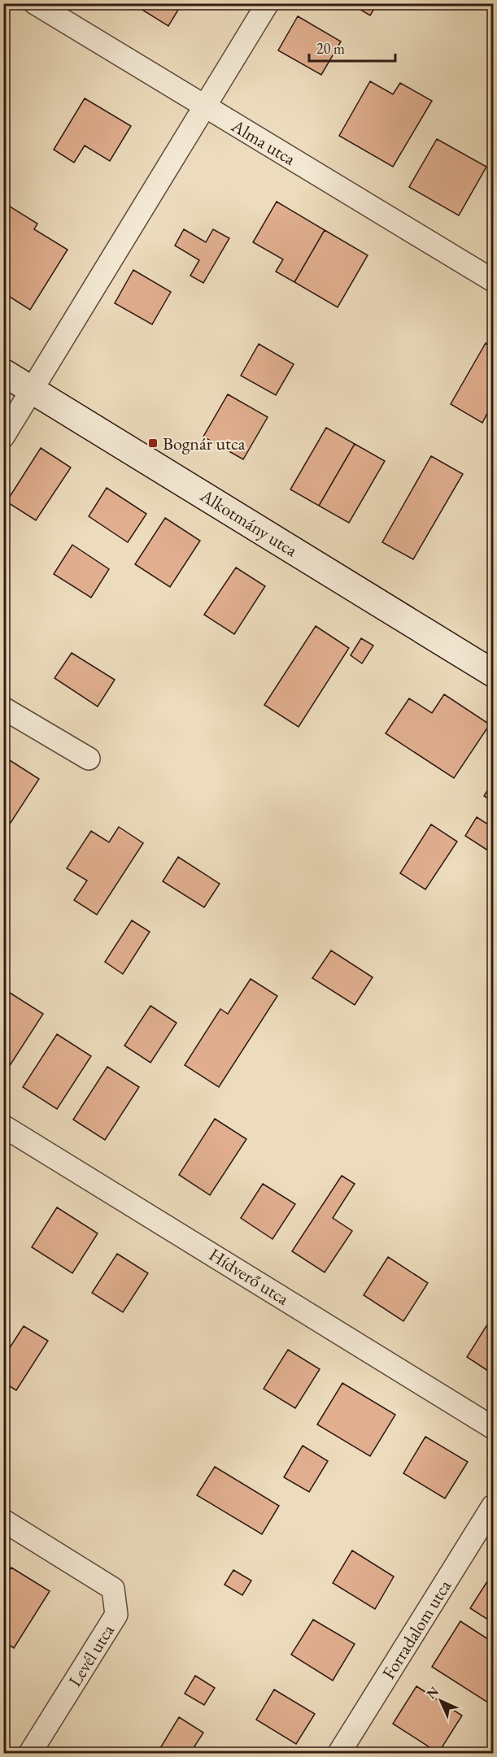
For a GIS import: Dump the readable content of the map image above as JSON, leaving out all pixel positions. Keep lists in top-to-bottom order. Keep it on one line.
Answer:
{"streets":{"street":["Alma utca","Alkotmány utca","Hídverő utca","Forradalom utca","Levél utca"]},"places":{"transit":["Bognár utca"]},"scale_bar":"20 m","north":"top left"}
